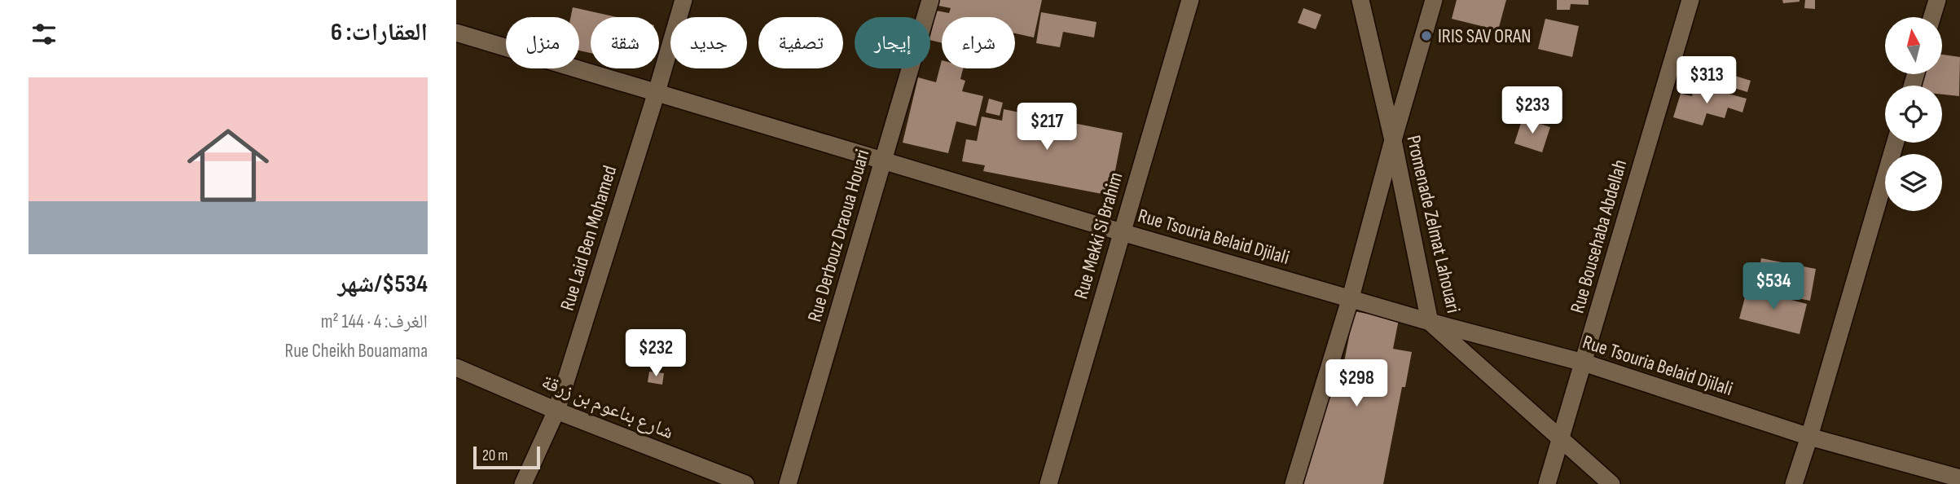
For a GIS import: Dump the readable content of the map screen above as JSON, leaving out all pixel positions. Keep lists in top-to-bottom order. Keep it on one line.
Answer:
{"streets":{"street":["Promenade Zelmat Lahouari","Rue Derbouz Draoua Houari","Rue Mekki Si Brahim","Rue Tsouria Belaid Djilali","Rue Bousehaba Abdellah","Rue Laid Ben Mohamed","شارع بناعوم بن زرقة"]},"crossings":[["Promenade Zelmat Lahouari","Rue Tsouria Belaid Djilali"],["Promenade Zelmat Lahouari","Rue Bousehaba Abdellah"],["Rue Derbouz Draoua Houari","Rue Tsouria Belaid Djilali"],["Rue Mekki Si Brahim","Rue Tsouria Belaid Djilali"],["Rue Tsouria Belaid Djilali","Rue Bousehaba Abdellah"],["Rue Tsouria Belaid Djilali","Rue Laid Ben Mohamed"],["Rue Laid Ben Mohamed","شارع بناعوم بن زرقة"]],"places":["IRIS SAV ORAN"],"scale_bar":"20 m","north":"top","page":{"heading":"العقارات: 6","chip":["شراء","إيجار","تصفية","جديد","شقة","منزل"],"price":["$313","$233","$217","$534","$232","$298"],"list":[{"name":"$534/شهر","note":"الغرف: 4 · 144 m² · Rue Cheikh Bouamama"}],"scale":"20 m"}}
